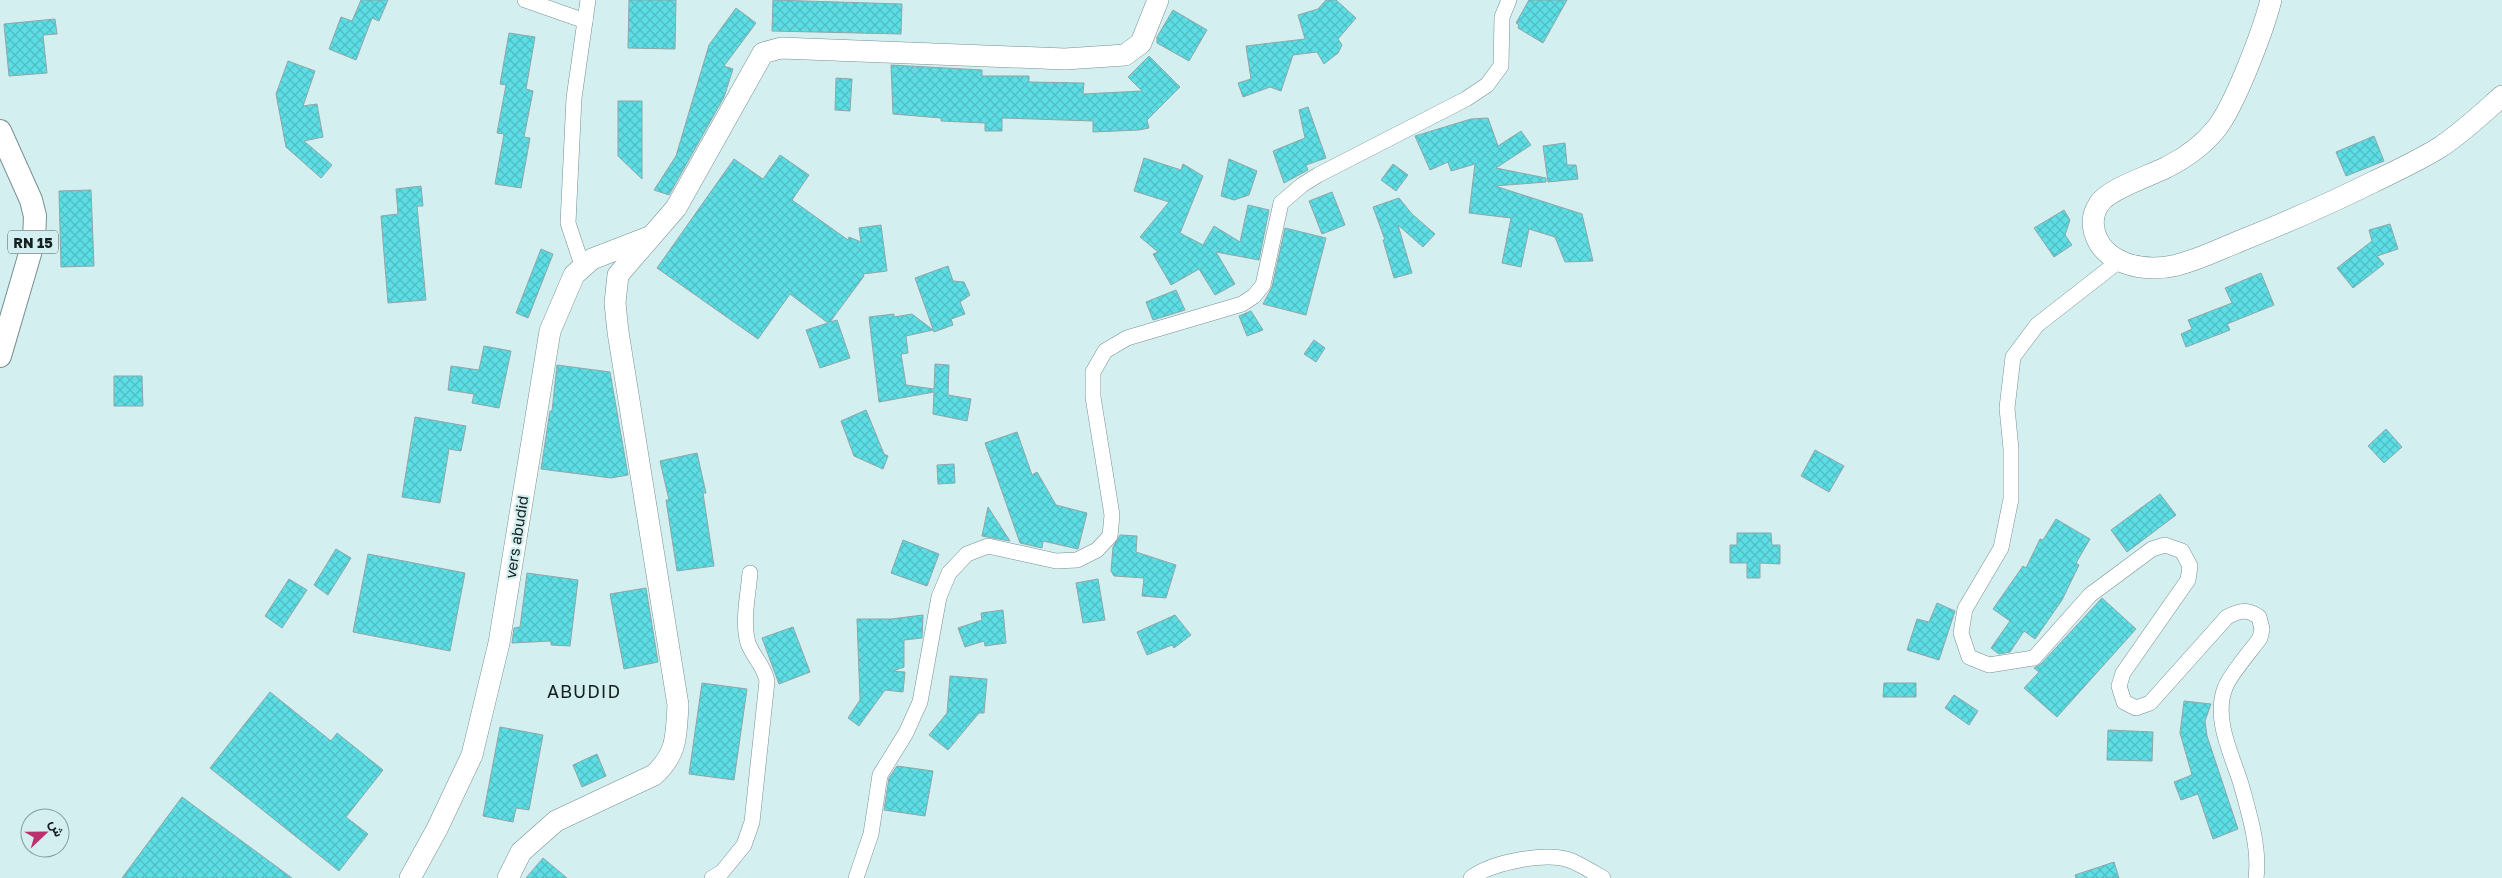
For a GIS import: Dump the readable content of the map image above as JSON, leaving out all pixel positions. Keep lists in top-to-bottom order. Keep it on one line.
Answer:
{"streets":{"main road":["RN 15"],"street":["vers abudid"]},"districts":["ABUDID"],"north":"right"}
